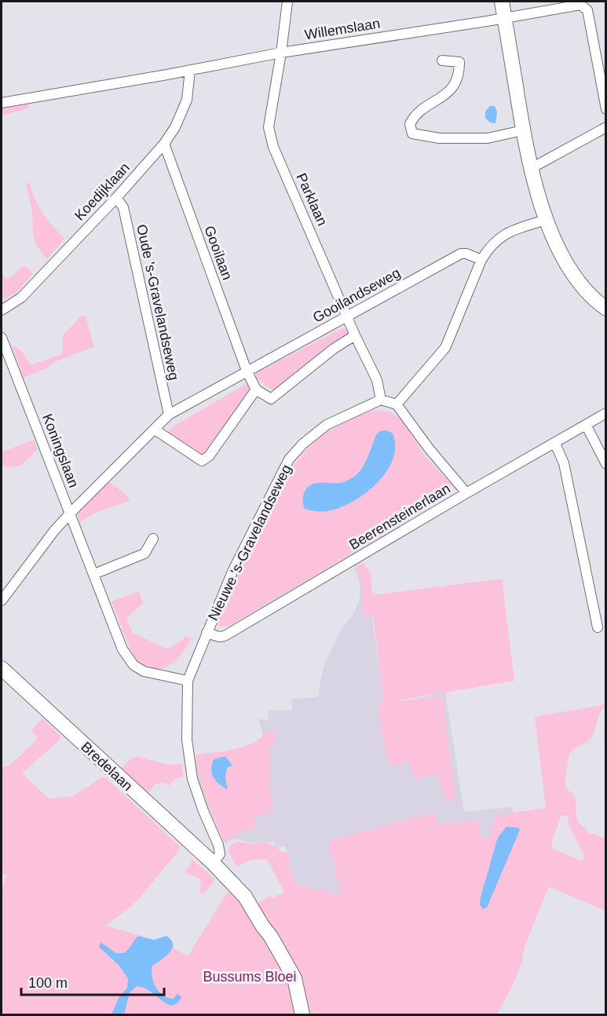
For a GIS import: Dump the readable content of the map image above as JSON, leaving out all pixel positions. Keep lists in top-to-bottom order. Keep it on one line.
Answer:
{"streets":{"main road":["Bredelaan"],"street":["Willemslaan","Koedijklaan","Parklaan","Gooilaan","Gooilandseweg","Oude 's-Gravelandseweg","Koningslaan","Beerensteinerlaan","Nieuwe 's-Gravelandseweg"]},"crossings":[["Willemslaan","Koedijklaan"],["Willemslaan","Parklaan"],["Koedijklaan","Gooilaan"],["Koedijklaan","Oude 's-Gravelandseweg"],["Parklaan","Gooilandseweg"],["Parklaan","Nieuwe 's-Gravelandseweg"],["Gooilaan","Gooilandseweg"],["Gooilandseweg","Oude 's-Gravelandseweg"],["Gooilandseweg","Koningslaan"],["Koningslaan","Nieuwe 's-Gravelandseweg"],["Beerensteinerlaan","Nieuwe 's-Gravelandseweg"],["Nieuwe 's-Gravelandseweg","Bredelaan"]],"parks":["Bussums Bloei"],"scale_bar":"100 m"}
